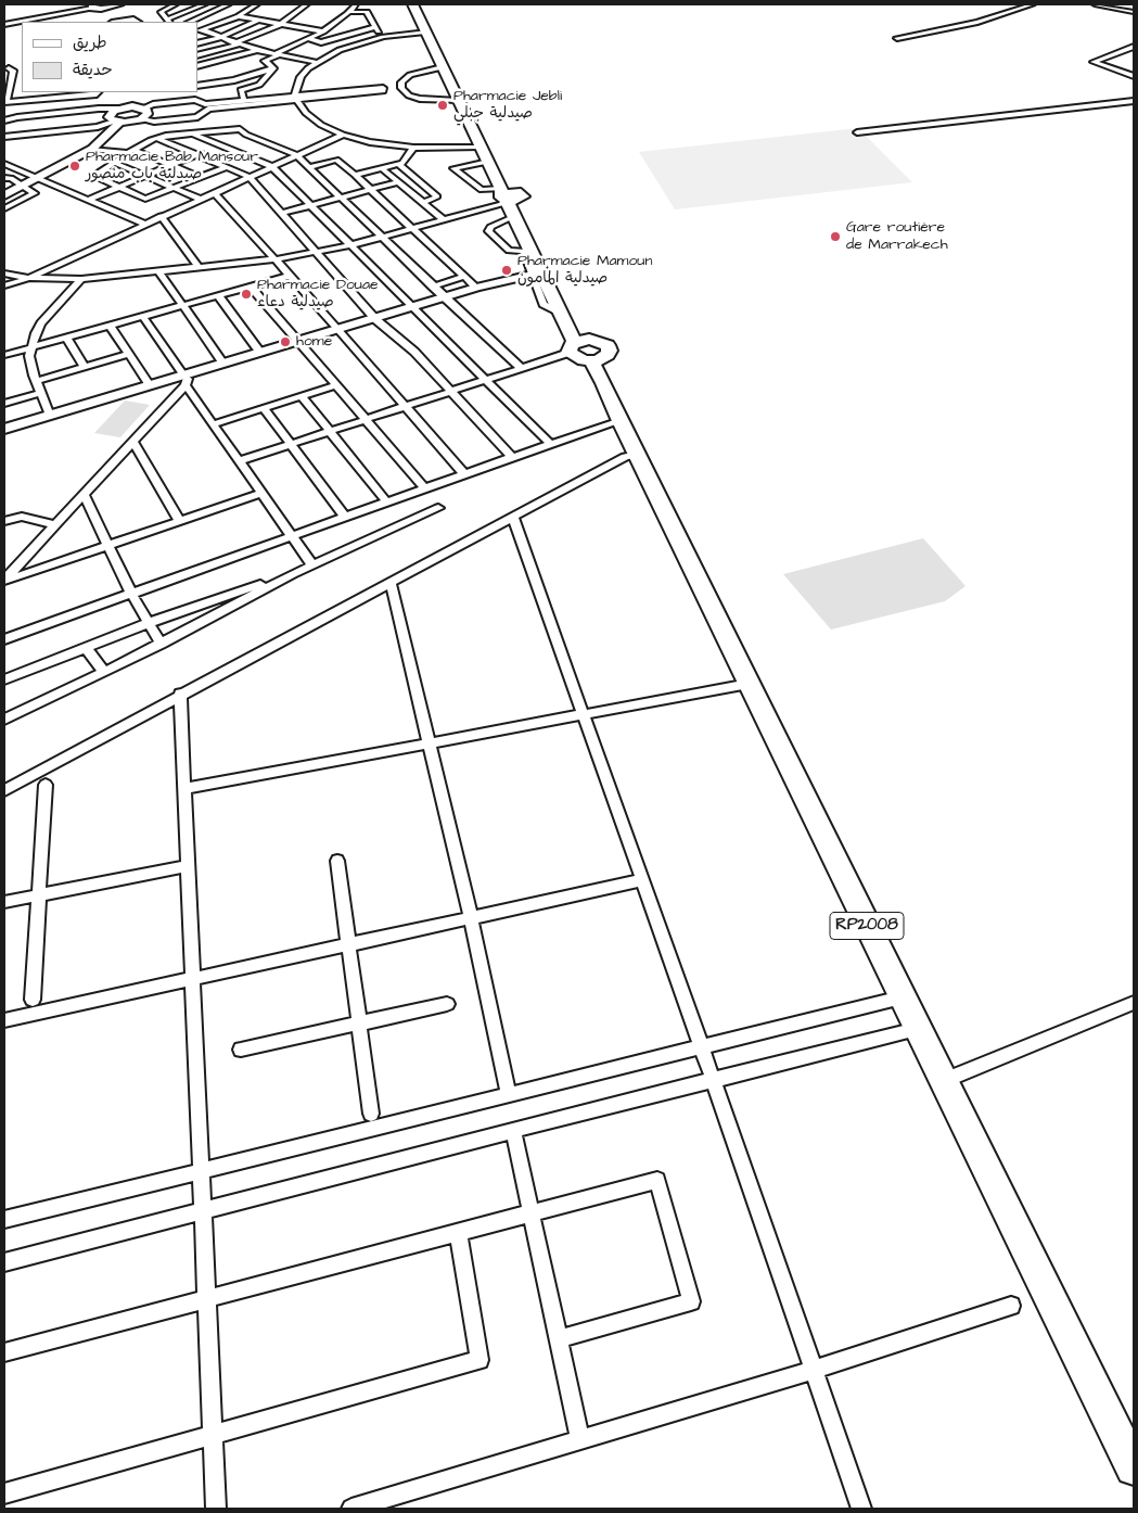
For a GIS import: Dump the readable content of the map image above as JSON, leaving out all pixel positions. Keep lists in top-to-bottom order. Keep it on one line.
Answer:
{"streets":{"highway":["RP2008"]},"places":["Pharmacie Jebli صيدلية جبلي","Pharmacie Bab Mansour صيدلية باب منصور","Gare routière de Marrakech","Pharmacie Mamoun صيدلية المامون","Pharmacie Douae صيدلية دعاء","home"],"legend":["طريق","حديقة"]}
